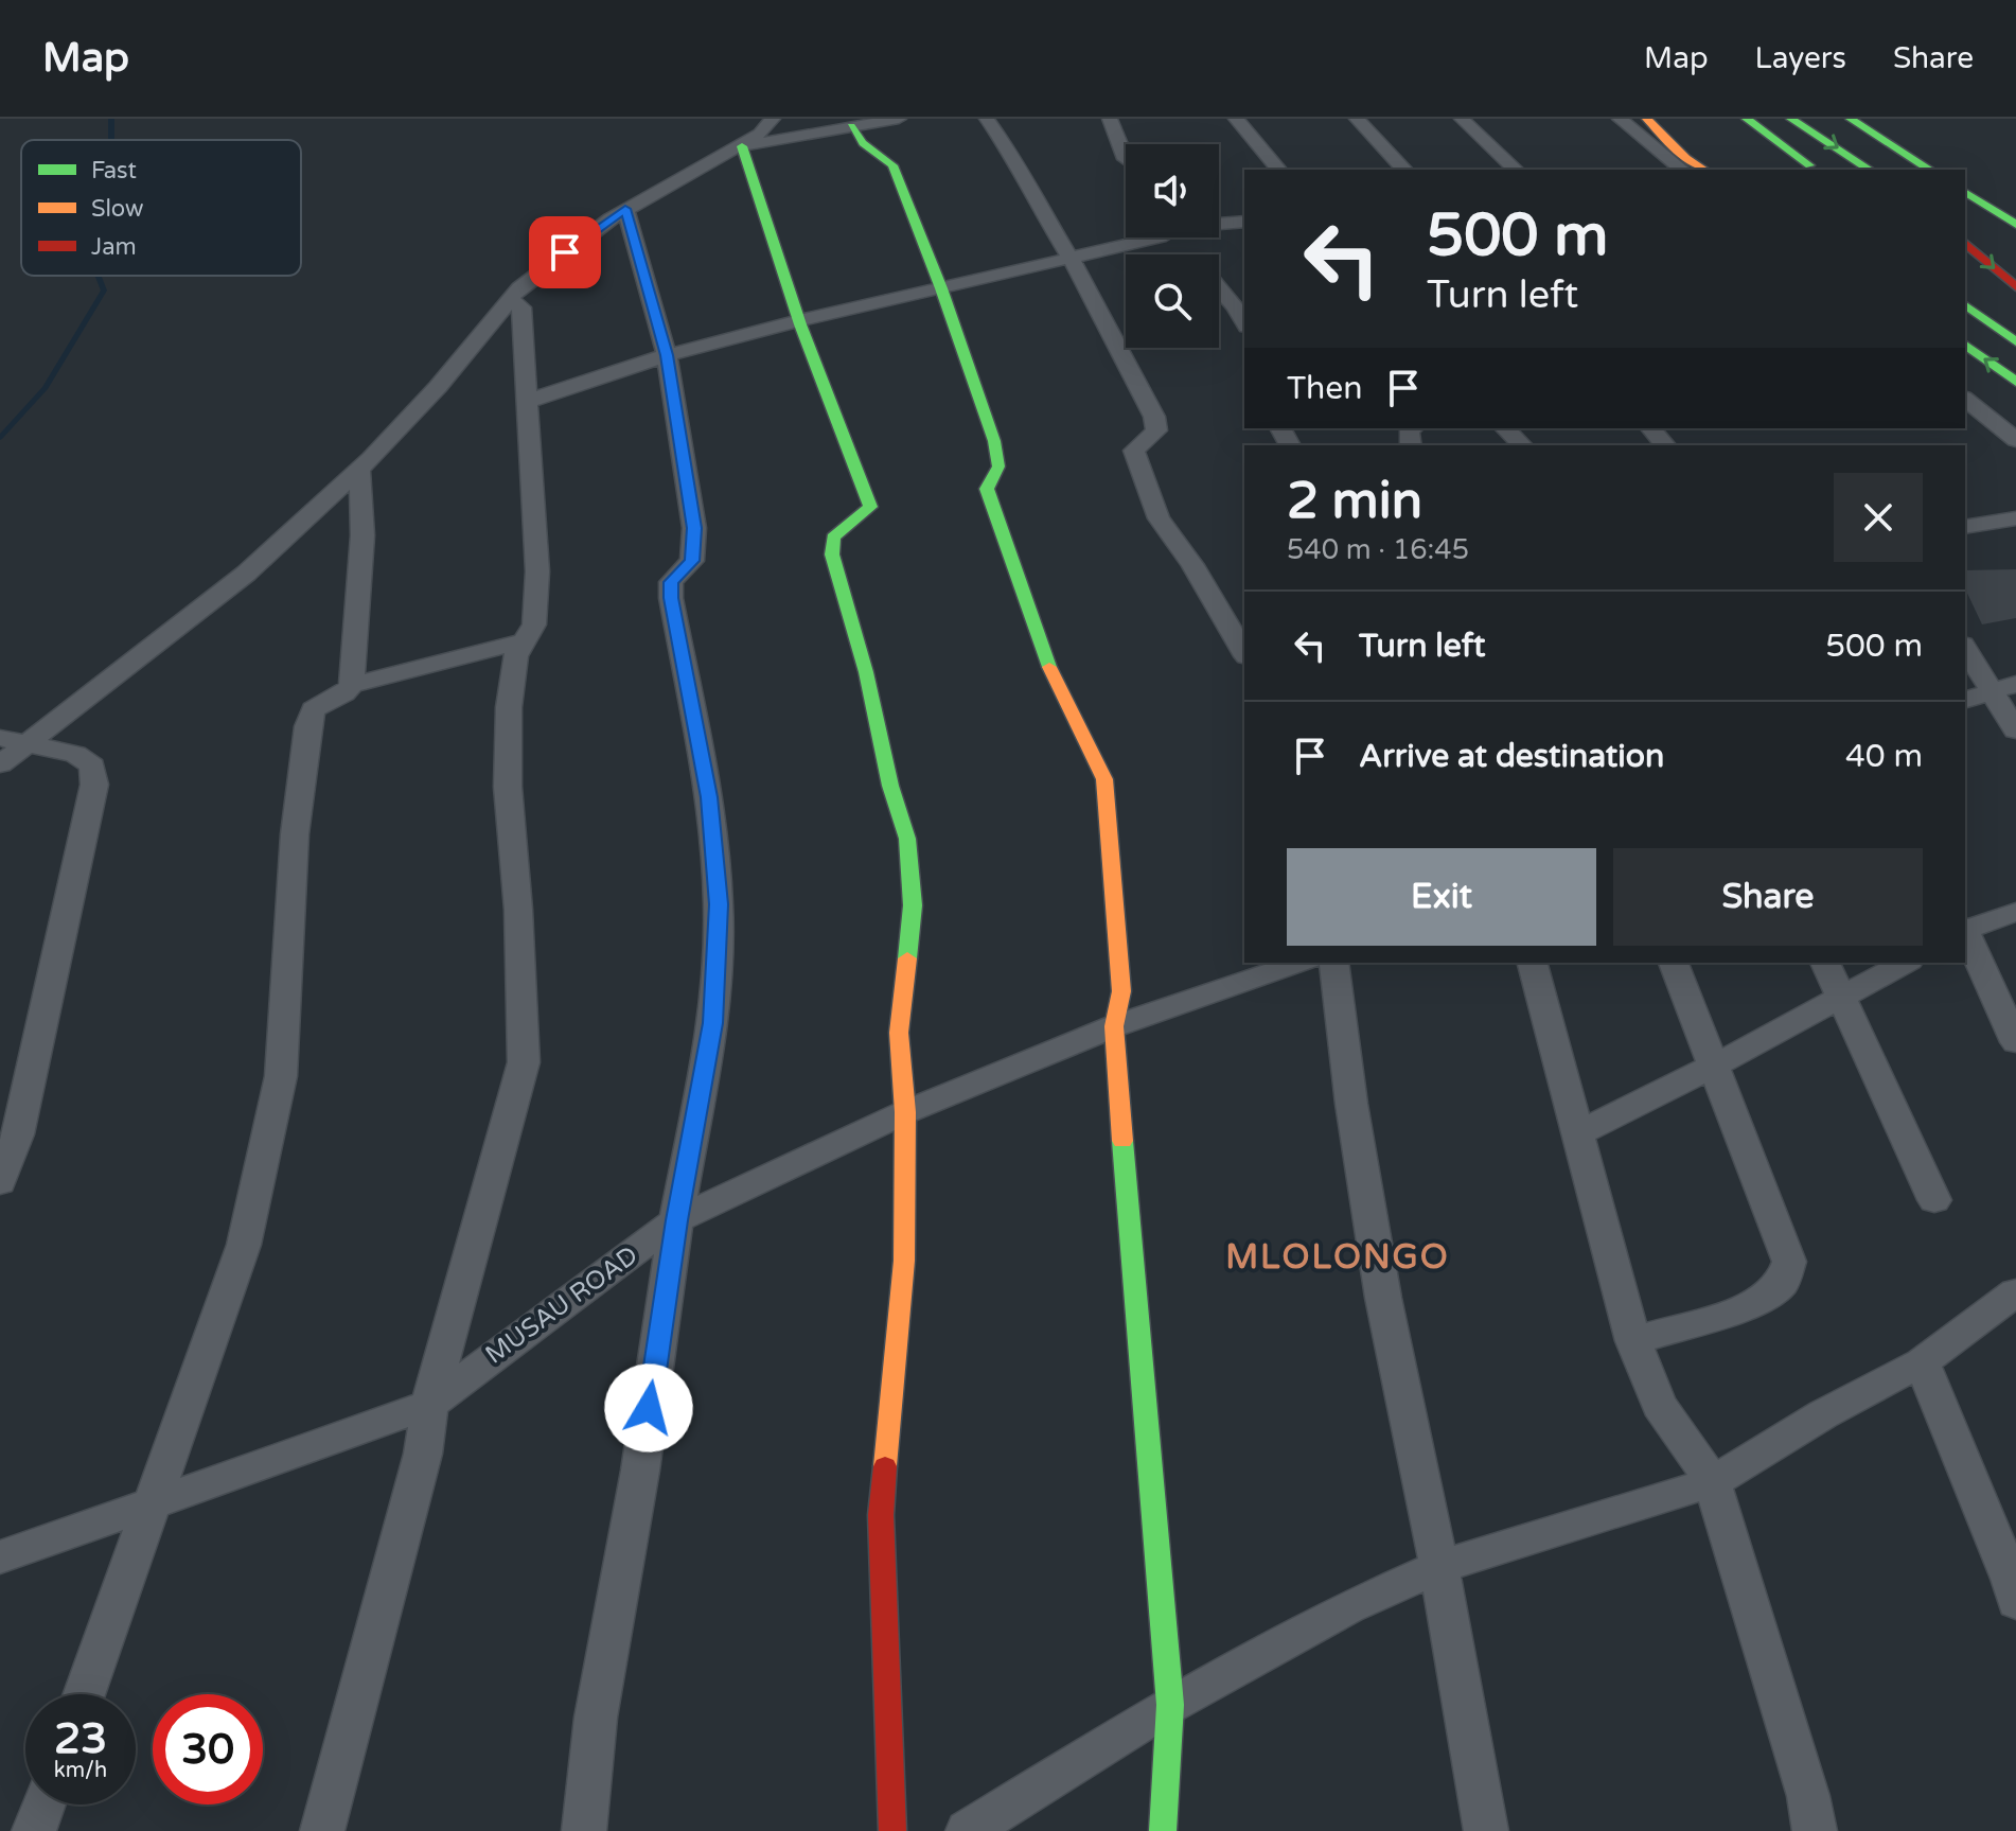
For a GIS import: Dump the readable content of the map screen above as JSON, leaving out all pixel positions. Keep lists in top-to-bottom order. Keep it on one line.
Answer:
{"streets":{"street":["MUSAU ROAD"]},"districts":["MLOLONGO"],"legend":["Fast","Slow","Jam"],"page":{"header":"Map","nav":["Map","Layers","Share"],"turn":["500 m","Turn left"],"then":"Then","heading":["2 min","540 m · 16:45"],"list":[{"name":"Turn left","value":"500 m"},{"name":"Arrive at destination","value":"40 m"}],"buttons":["Exit","Share"],"speed":"23 km/h","limit":"30"}}
